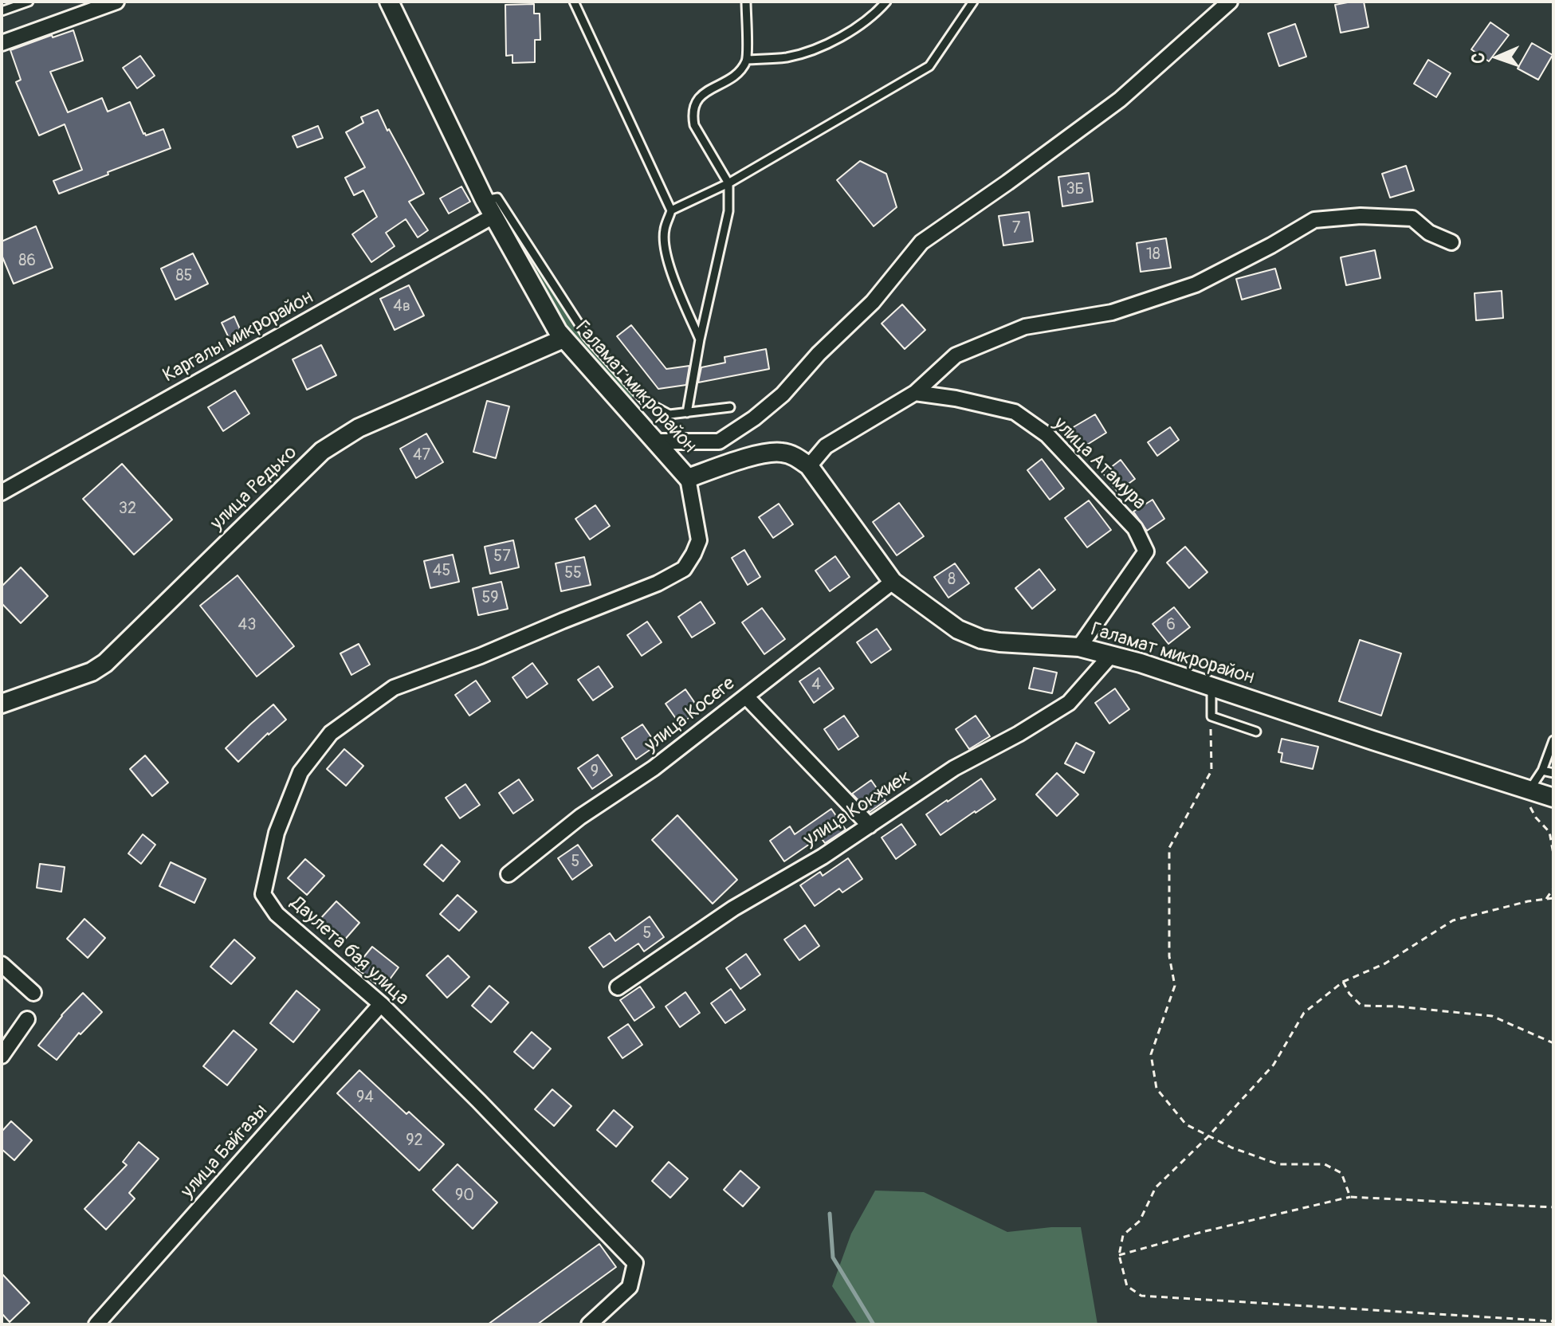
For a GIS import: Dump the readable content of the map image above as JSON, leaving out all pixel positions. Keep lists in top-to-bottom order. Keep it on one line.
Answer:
{"streets":{"street":["Каргалы микрорайон","Галамат микрорайон","улица Атамура","улица Редько","улица Косеге","улица Кокжиек","Даулета бая улица","улица Байгазы"]},"crossings":[["Каргалы микрорайон","Галамат микрорайон"],["Галамат микрорайон","улица Атамура"],["Галамат микрорайон","улица Редько"],["Галамат микрорайон","улица Косеге"],["Галамат микрорайон","улица Кокжиек"],["Галамат микрорайон","Даулета бая улица"],["Даулета бая улица","улица Байгазы"]],"house_numbers":["3Б","7","18","86","85","4в","47","32","57","45","55","8","59","43","6","4","9","5","5","94","92","90"],"north":"left"}
